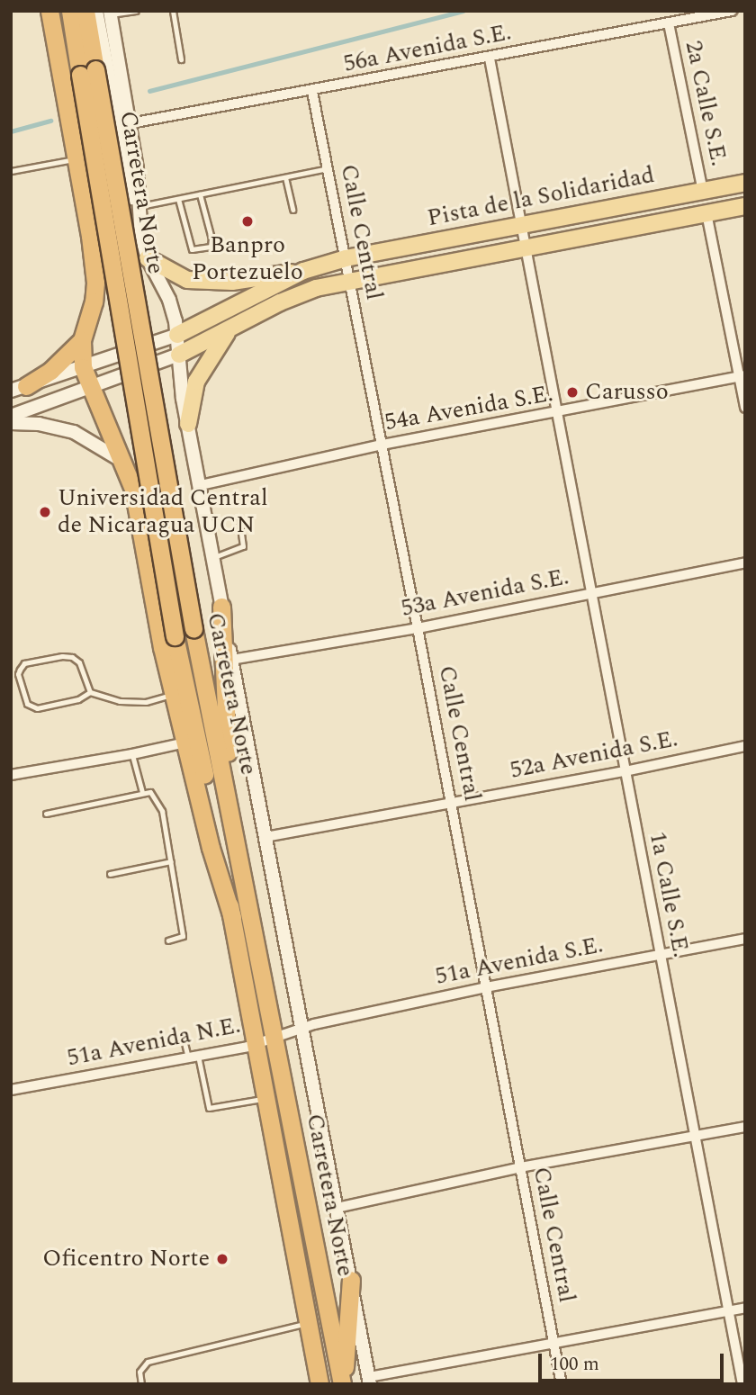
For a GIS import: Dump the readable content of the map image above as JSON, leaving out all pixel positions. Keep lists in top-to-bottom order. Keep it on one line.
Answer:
{"streets":{"highway":["Carretera Norte"],"main road":["Pista de la Solidaridad"],"street":["56a Avenida S.E.","2a Calle S.E.","Calle Central","54a Avenida S.E.","53a Avenida S.E.","52a Avenida S.E.","1a Calle S.E.","51a Avenida S.E.","51a Avenida N.E."]},"crossings":[["56a Avenida S.E.","2a Calle S.E."],["56a Avenida S.E.","Calle Central"],["2a Calle S.E.","Pista de la Solidaridad"],["Carretera Norte","51a Avenida N.E."],["Pista de la Solidaridad","Calle Central"],["Calle Central","54a Avenida S.E."],["Calle Central","53a Avenida S.E."],["Calle Central","52a Avenida S.E."],["Calle Central","51a Avenida S.E."],["54a Avenida S.E.","1a Calle S.E."],["53a Avenida S.E.","1a Calle S.E."],["52a Avenida S.E.","1a Calle S.E."],["1a Calle S.E.","51a Avenida S.E."],["51a Avenida S.E.","51a Avenida N.E."]],"places":["Banpro Portezuelo","Carusso","Universidad Central de Nicaragua UCN","Oficentro Norte"],"scale_bar":"100 m"}
